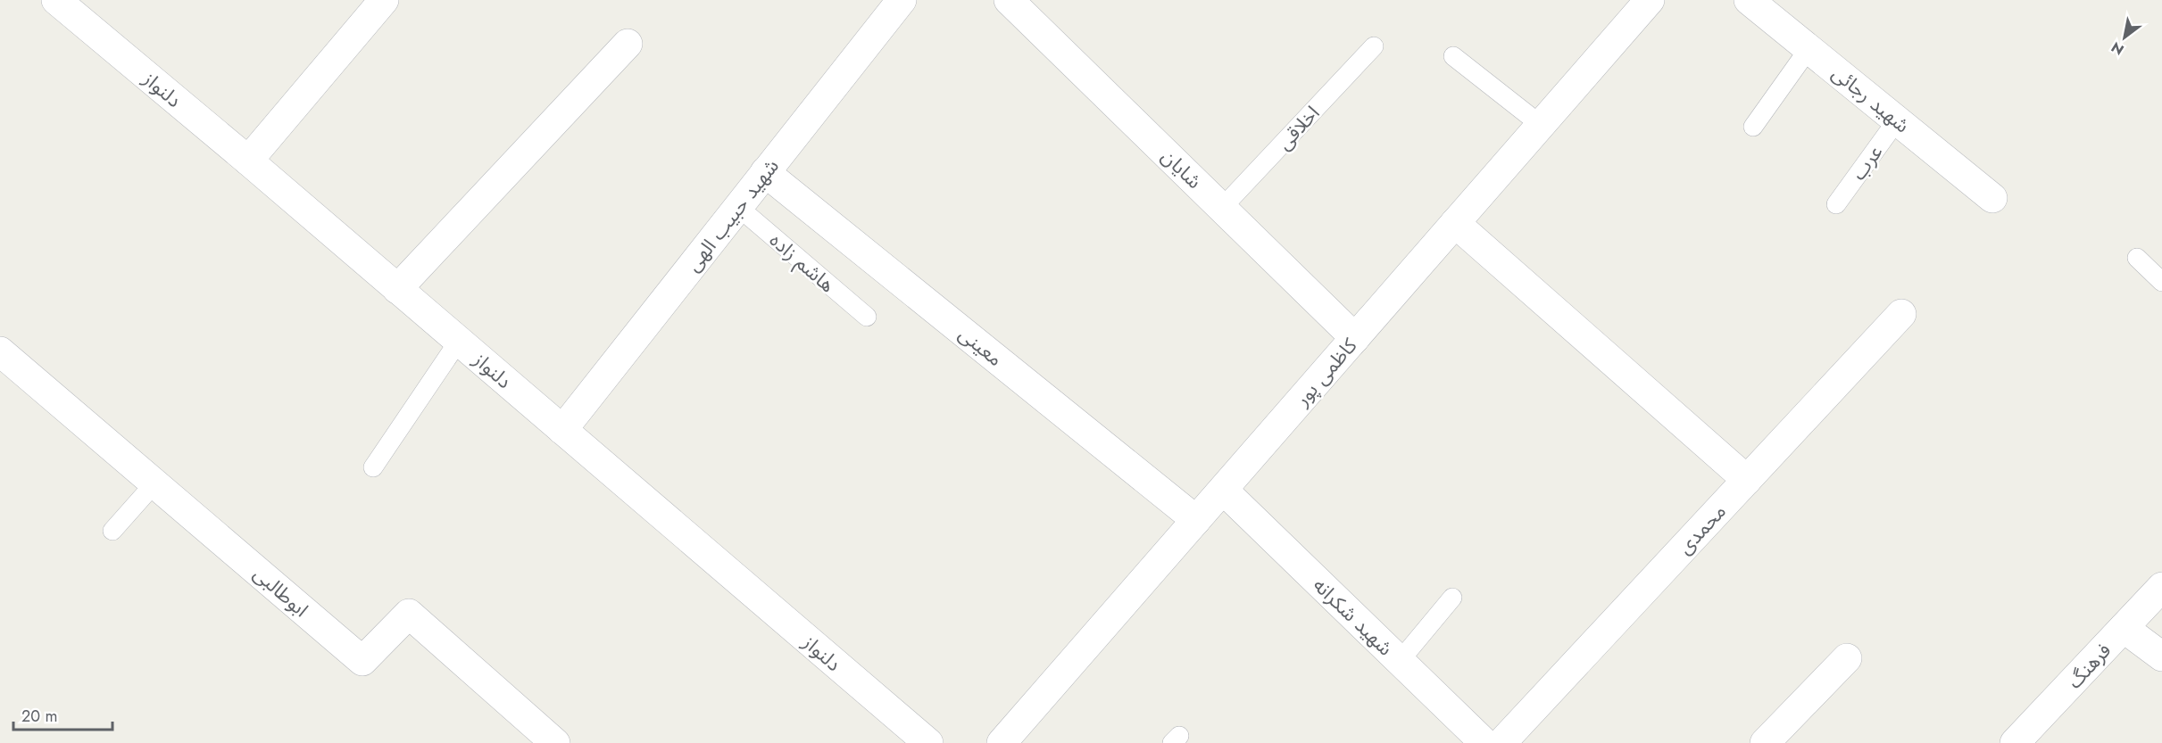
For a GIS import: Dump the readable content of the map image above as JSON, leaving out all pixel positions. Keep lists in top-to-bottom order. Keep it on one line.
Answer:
{"streets":{"street":["دلنواز","شهید رجائی","شایان","شهید حبیب الهی","معینی","کاظمی پور","محمدی","ابوطالبی","شهید شکرانه","فرهنگ"],"lane":["اخلاقی","عرب","هاشم زاده"]},"crossings":[["دلنواز","شهید حبیب الهی"],["شهید رجائی","عرب"],["اخلاقی","شایان"],["شایان","کاظمی پور"],["شهید حبیب الهی","هاشم زاده"],["شهید حبیب الهی","معینی"],["معینی","کاظمی پور"],["کاظمی پور","شهید شکرانه"]],"scale_bar":"20 m","north":"bottom left"}
